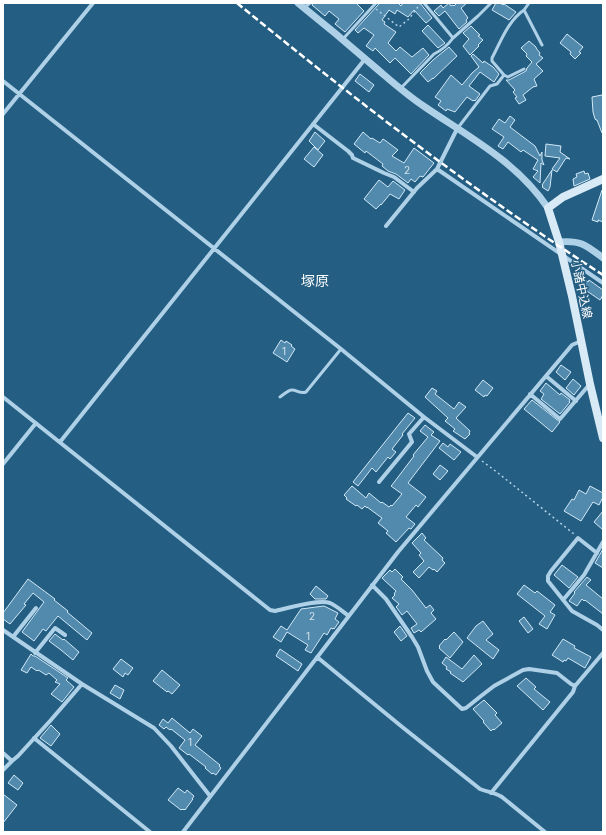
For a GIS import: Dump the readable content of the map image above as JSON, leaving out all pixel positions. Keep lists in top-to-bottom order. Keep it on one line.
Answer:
{"streets":{"main road":["小諸中込線"]},"districts":["塚原"],"house_numbers":["2","1","2","1","1"]}
